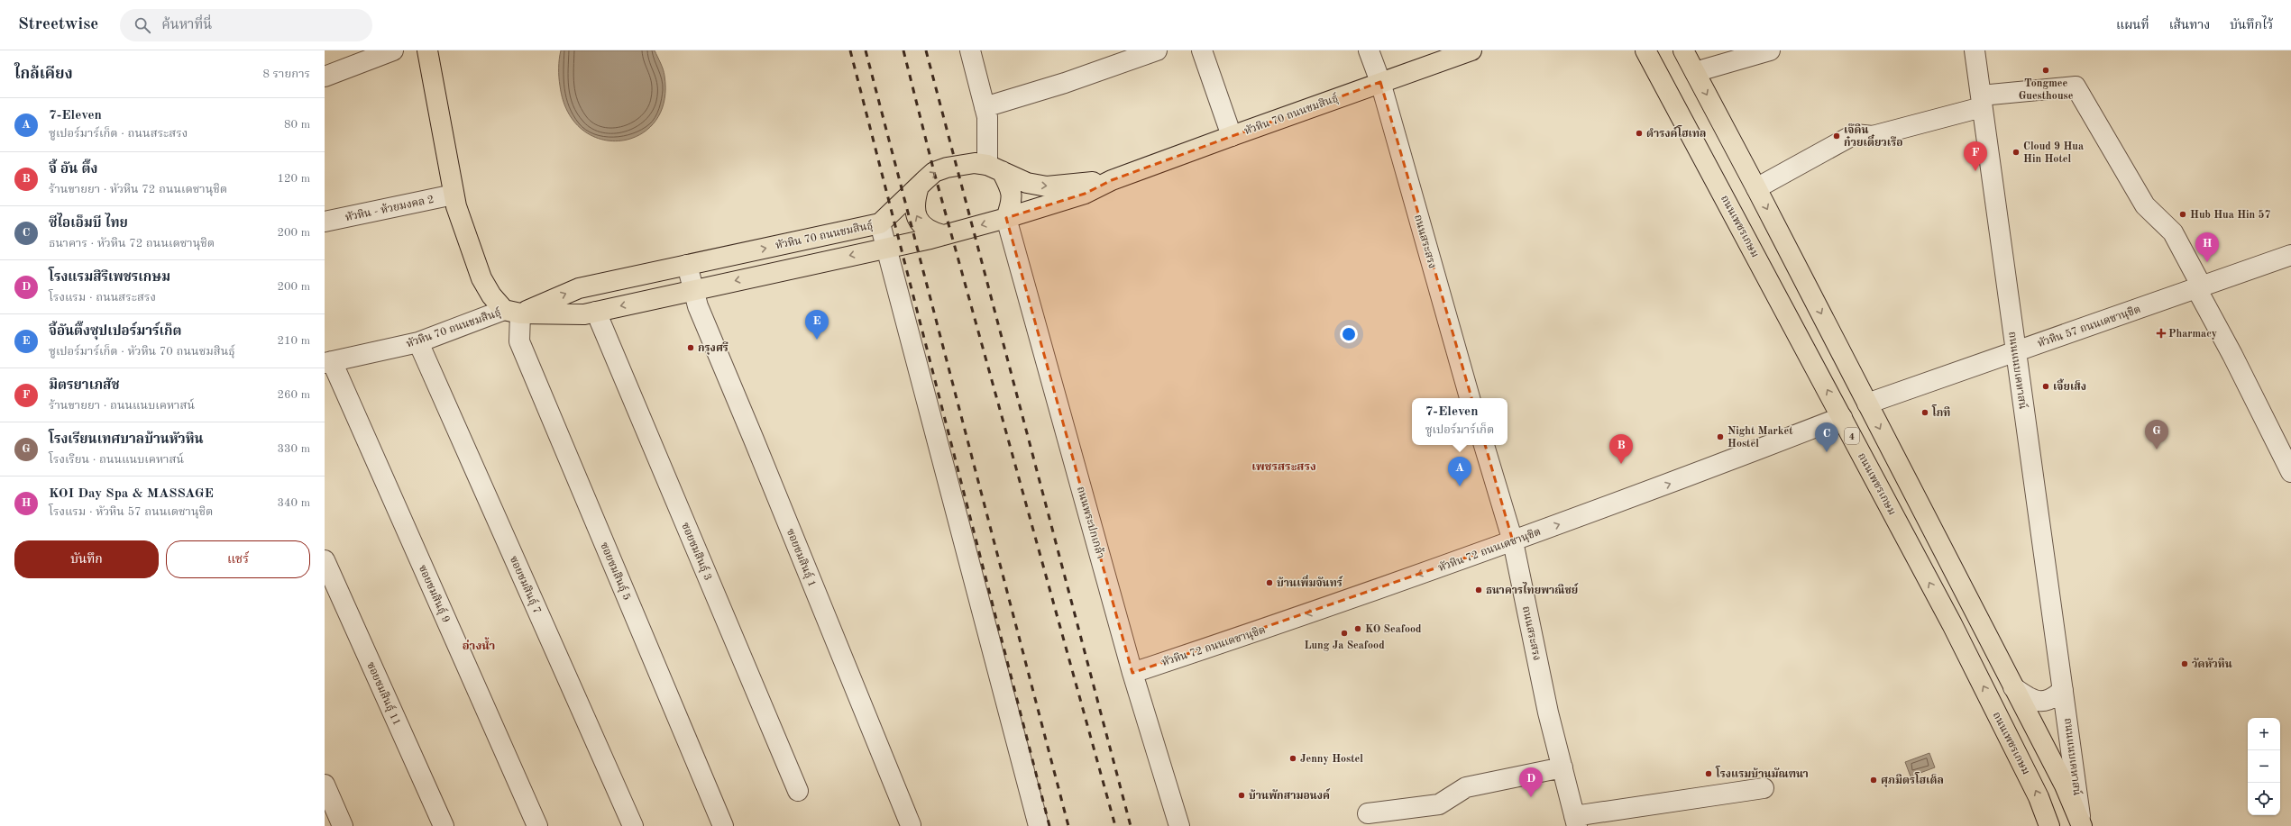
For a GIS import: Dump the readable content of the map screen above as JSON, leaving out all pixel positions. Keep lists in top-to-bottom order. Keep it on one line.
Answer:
{"streets":{"main road":["หัวหิน 70 ถนนชมสินธุ์","ถนนเพชรเกษม","4"],"street":["หัวหิน - ห้วยมงคล 2","ถนนสระสรง","หัวหิน 57 ถนนเดชานุชิต","ถนนแนบเคหาสน์","ถนนพระปกเกล้า","หัวหิน 72 ถนนเดชานุชิต","ซอยชมสินธุ์ 3","ซอยชมสินธุ์ 1","ซอยชมสินธุ์ 5","ซอยชมสินธุ์ 7","ซอยชมสินธุ์ 9","ซอยชมสินธุ์ 11"]},"crossings":[["หัวหิน 70 ถนนชมสินธุ์","ถนนสระสรง"],["หัวหิน 70 ถนนชมสินธุ์","ถนนพระปกเกล้า"],["หัวหิน 70 ถนนชมสินธุ์","ซอยชมสินธุ์ 3"],["หัวหิน 70 ถนนชมสินธุ์","ซอยชมสินธุ์ 1"],["หัวหิน 70 ถนนชมสินธุ์","ซอยชมสินธุ์ 5"],["หัวหิน 70 ถนนชมสินธุ์","ซอยชมสินธุ์ 7"],["หัวหิน 70 ถนนชมสินธุ์","ซอยชมสินธุ์ 9"],["ถนนเพชรเกษม","หัวหิน 72 ถนนเดชานุชิต"],["ถนนสระสรง","หัวหิน 72 ถนนเดชานุชิต"],["หัวหิน 57 ถนนเดชานุชิต","ถนนแนบเคหาสน์"],["ถนนพระปกเกล้า","หัวหิน 72 ถนนเดชานุชิต"]],"districts":["เพชรสระสรง","อ่างน้ำ"],"places":{"other":["Tongmee Guesthouse","ดำรงค์โฮเทล","เจ๊ดิน ก๋วยเตี๋ยวเรือ","Cloud 9 Hua Hin Hotel","Hub Hua Hin 57","กรุงศรี","เจี้ยเส็ง","โกทิ","Night Market Hostel","บ้านเพิ่มจันทร์","ธนาคารไทยพาณิชย์","KO Seafood","Lung Ja Seafood","วัดหัวหิน","Jenny Hostel","โรงแรมบ้านมัณฑนา","ศุภมิตรโฮเต็ล","บ้านพักสามอนงค์"],"health":["Pharmacy"]},"page":{"header":"Streetwise","search":"ค้นหาที่นี่","nav":["แผนที่","เส้นทาง","บันทึกไว้"],"heading":["ใกล้เคียง","8 รายการ"],"list":[{"mark":"A","name":"7-Eleven","note":"ซูเปอร์มาร์เก็ต · ถนนสระสรง","value":"80 m"},{"mark":"B","name":"จี้ อัน ตึ๊ง","note":"ร้านขายยา · หัวหิน 72 ถนนเดชานุชิต","value":"120 m"},{"mark":"C","name":"ซีไอเอ็มบี ไทย","note":"ธนาคาร · หัวหิน 72 ถนนเดชานุชิต","value":"200 m"},{"mark":"D","name":"โรงแรมสิริเพชรเกษม","note":"โรงแรม · ถนนสระสรง","value":"200 m"},{"mark":"E","name":"จี้อันตึ๊งซุปเปอร์มาร์เก็ต","note":"ซูเปอร์มาร์เก็ต · หัวหิน 70 ถนนชมสินธุ์","value":"210 m"},{"mark":"F","name":"มิตรยาเภสัช","note":"ร้านขายยา · ถนนแนบเคหาสน์","value":"260 m"},{"mark":"G","name":"โรงเรียนเทศบาลบ้านหัวหิน","note":"โรงเรียน · ถนนแนบเคหาสน์","value":"330 m"},{"mark":"H","name":"KOI Day Spa & MASSAGE","note":"โรงแรม · หัวหิน 57 ถนนเดชานุชิต","value":"340 m"}],"pins":["F","H","E","G","C","B","A","D"],"popup":["7-Eleven","ซูเปอร์มาร์เก็ต"],"buttons":["บันทึก","แชร์"],"map_buttons":["+","−"]}}
